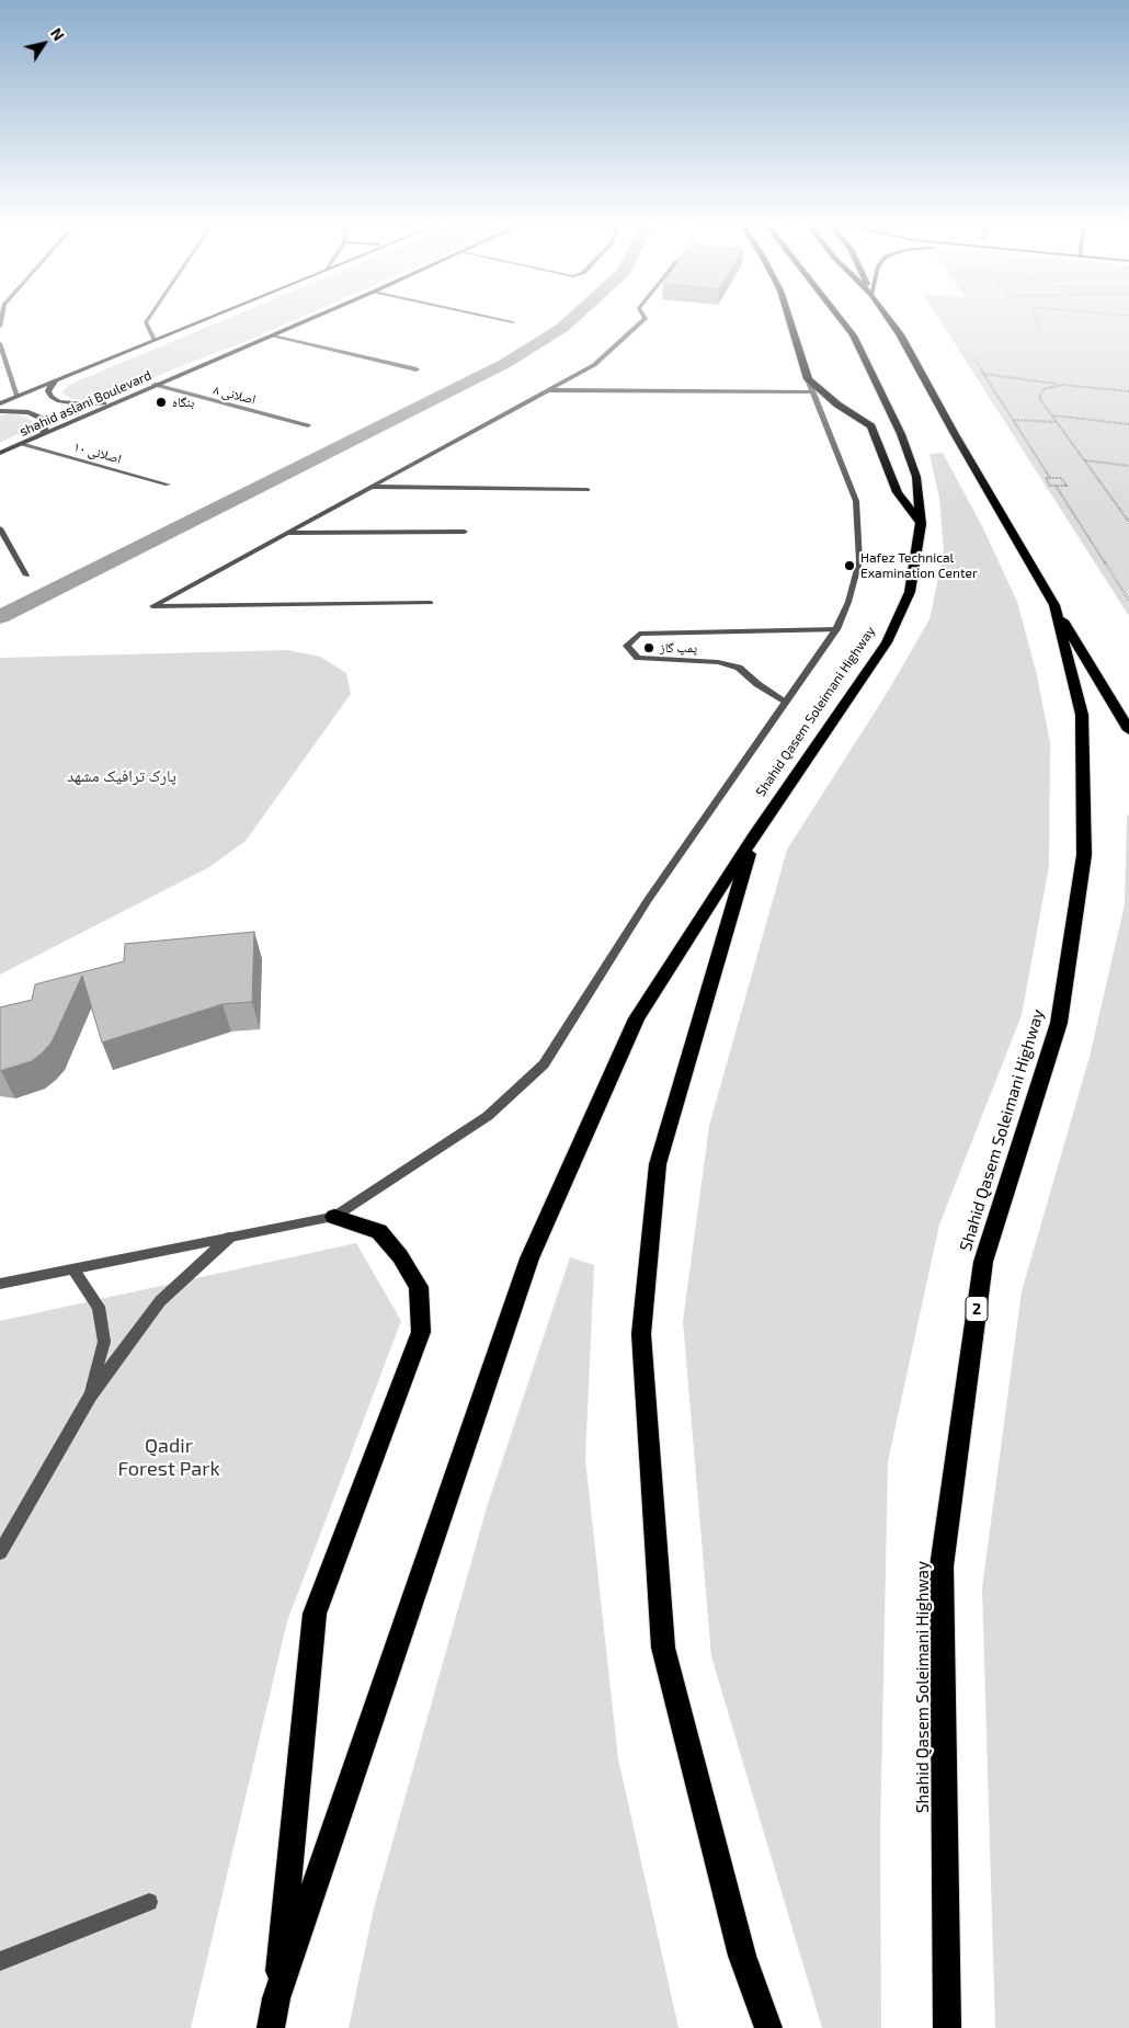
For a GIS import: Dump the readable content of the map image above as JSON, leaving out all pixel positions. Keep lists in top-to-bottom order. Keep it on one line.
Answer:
{"streets":{"highway":["Shahid Qasem Soleimani Highway","2"],"main road":["shahid aslani Boulevard"],"street":["اصلانی ۸","اصلانی ۱۰"]},"crossings":[["اصلانی ۸","shahid aslani Boulevard"],["shahid aslani Boulevard","اصلانی ۱۰"]],"parks":["پارک ترافیک مشهد","Qadir Forest Park"],"places":["بنگاه","Hafez Technical Examination Center","پمپ گاز"],"north":"top right"}
